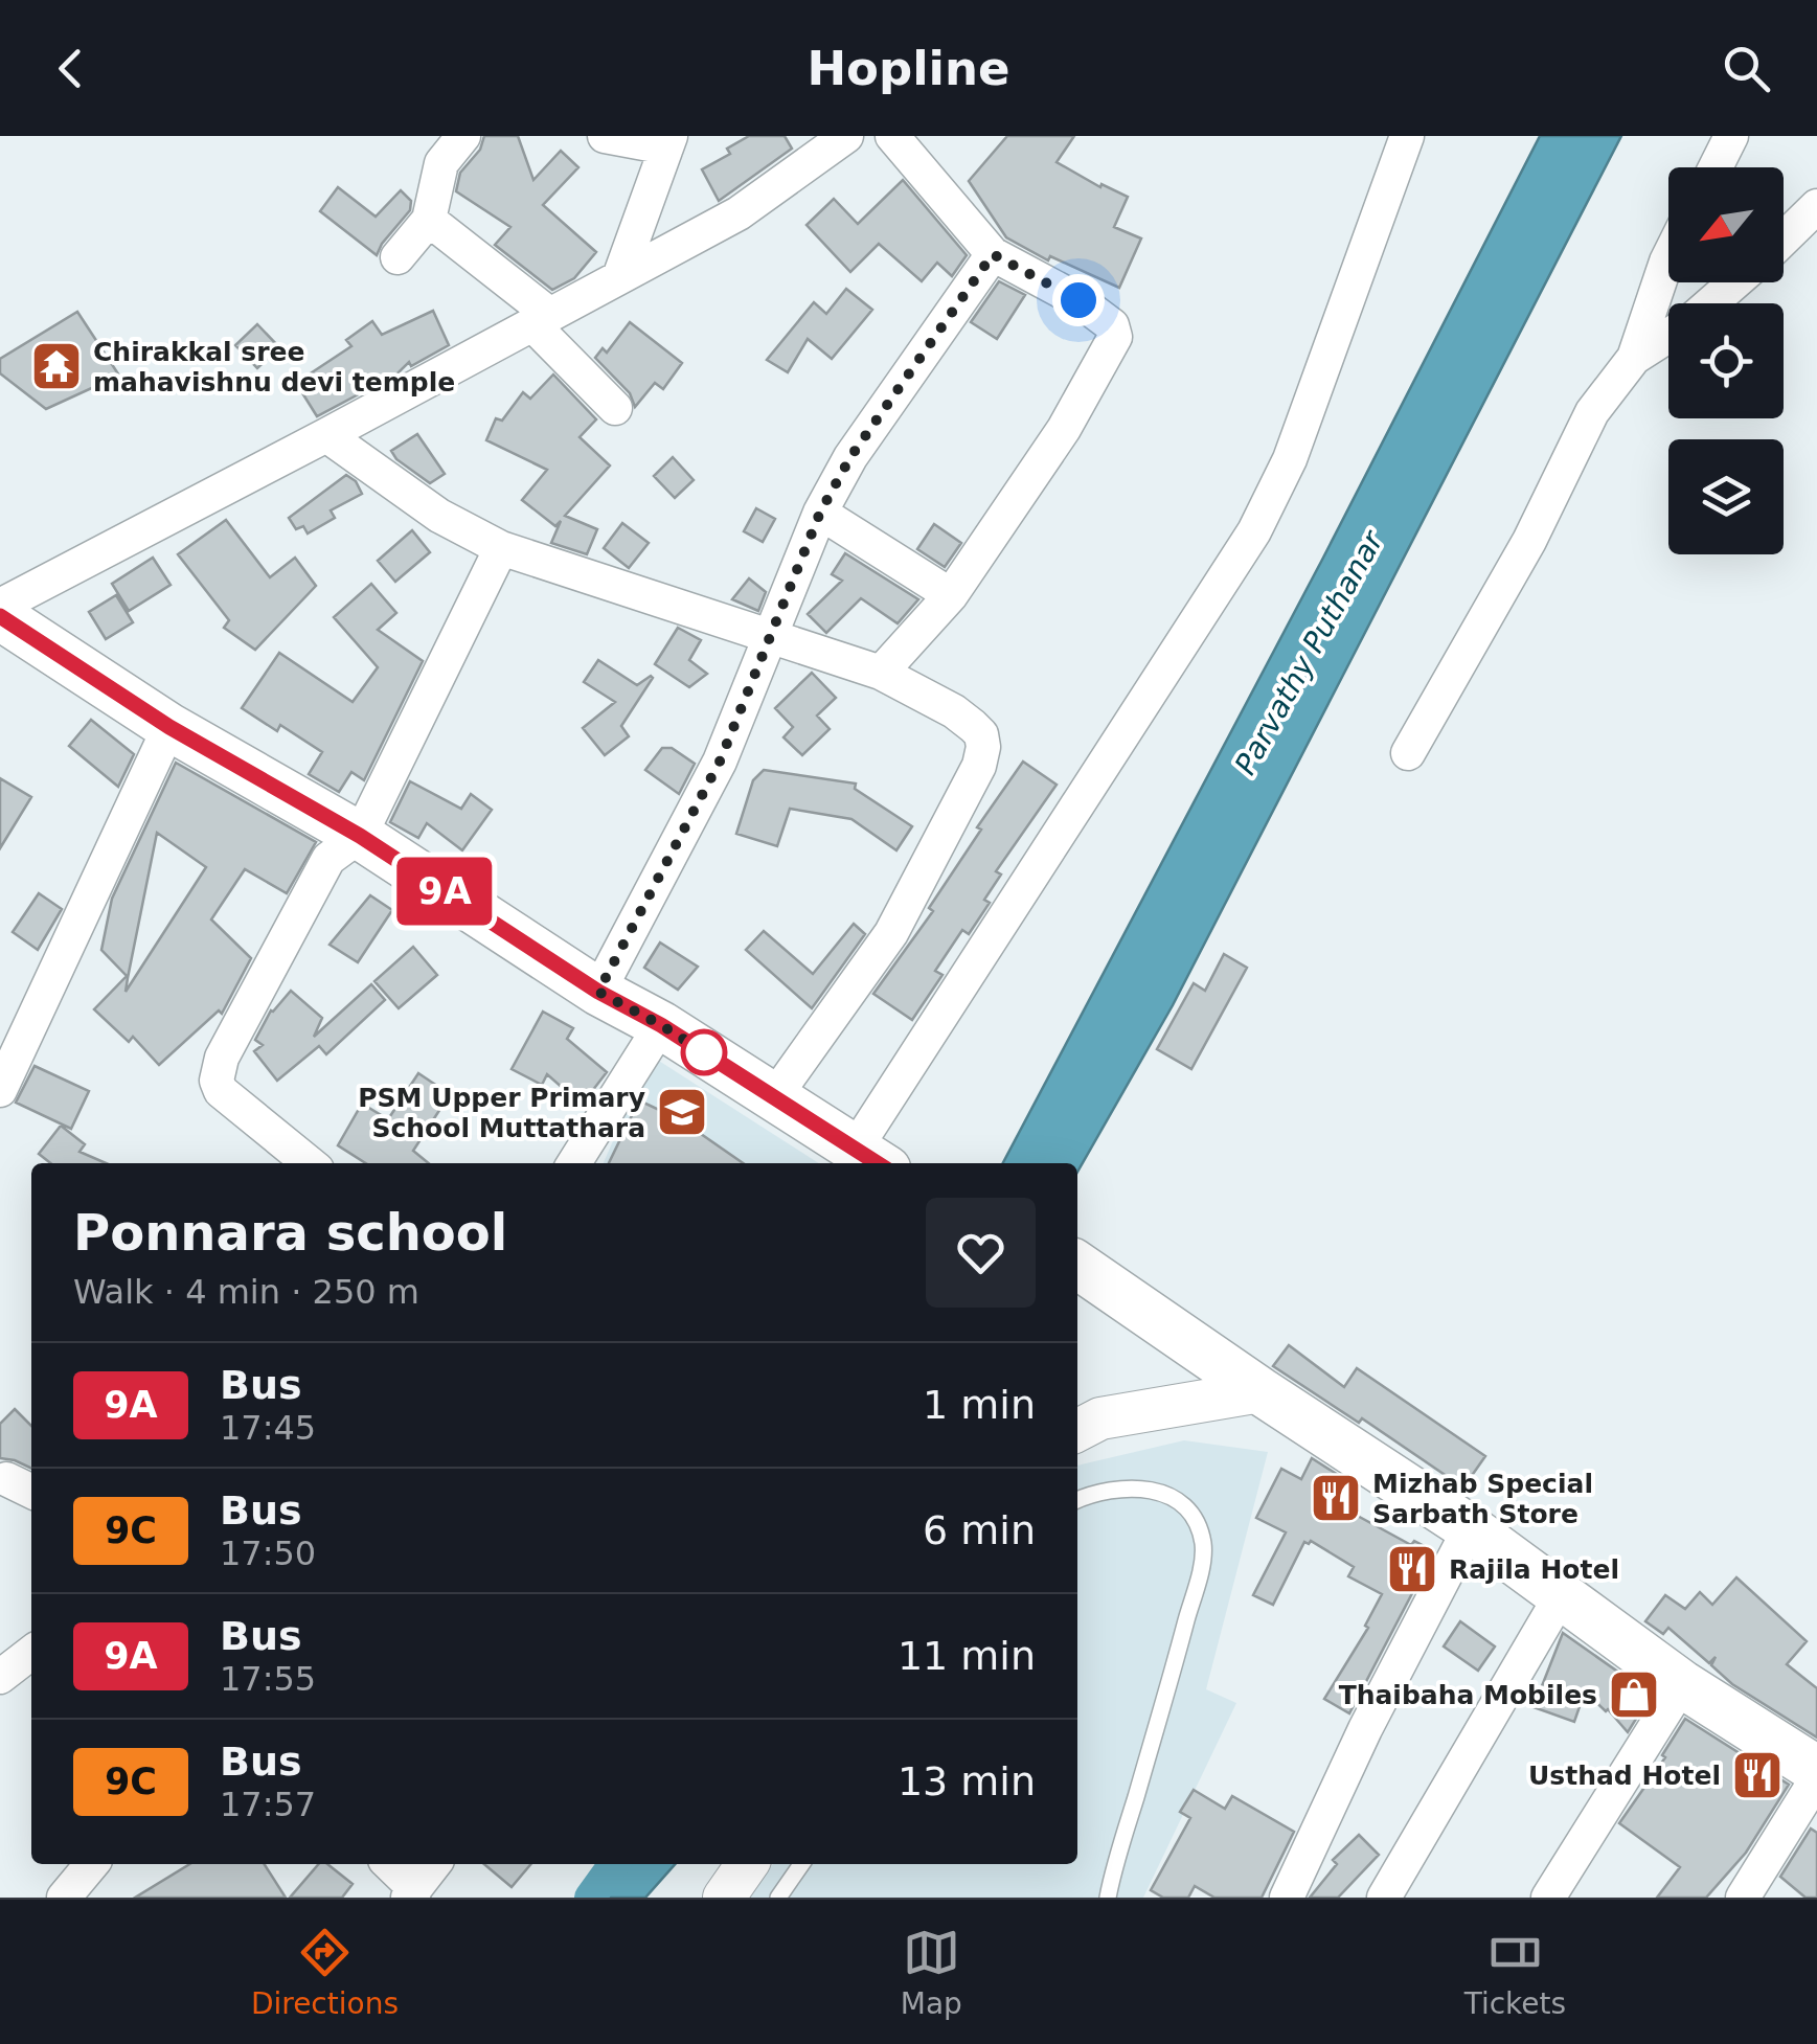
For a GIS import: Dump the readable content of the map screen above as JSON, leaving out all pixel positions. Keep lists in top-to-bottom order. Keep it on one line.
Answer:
{"water":["Parvathy Puthanar"],"places":{"temple":["Chirakkal sree mahavishnu devi temple"],"school or university":["PSM Upper Primary School Muttathara"],"restaurant":["Mizhab Special Sarbath Store","Rajila Hotel","Usthad Hotel"],"shop":["Thaibaha Mobiles"]},"lines":["bus line 9A"],"north":"bottom left","page":{"header":"Hopline","on_map":"9A","heading":["Ponnara school","Walk · 4 min · 250 m"],"list":[{"mark":"9A","name":"Bus","note":"17:45","value":"1 min"},{"mark":"9C","name":"Bus","note":"17:50","value":"6 min"},{"mark":"9A","name":"Bus","note":"17:55","value":"11 min"},{"mark":"9C","name":"Bus","note":"17:57","value":"13 min"}],"tabs":["Directions","Map","Tickets"]}}
